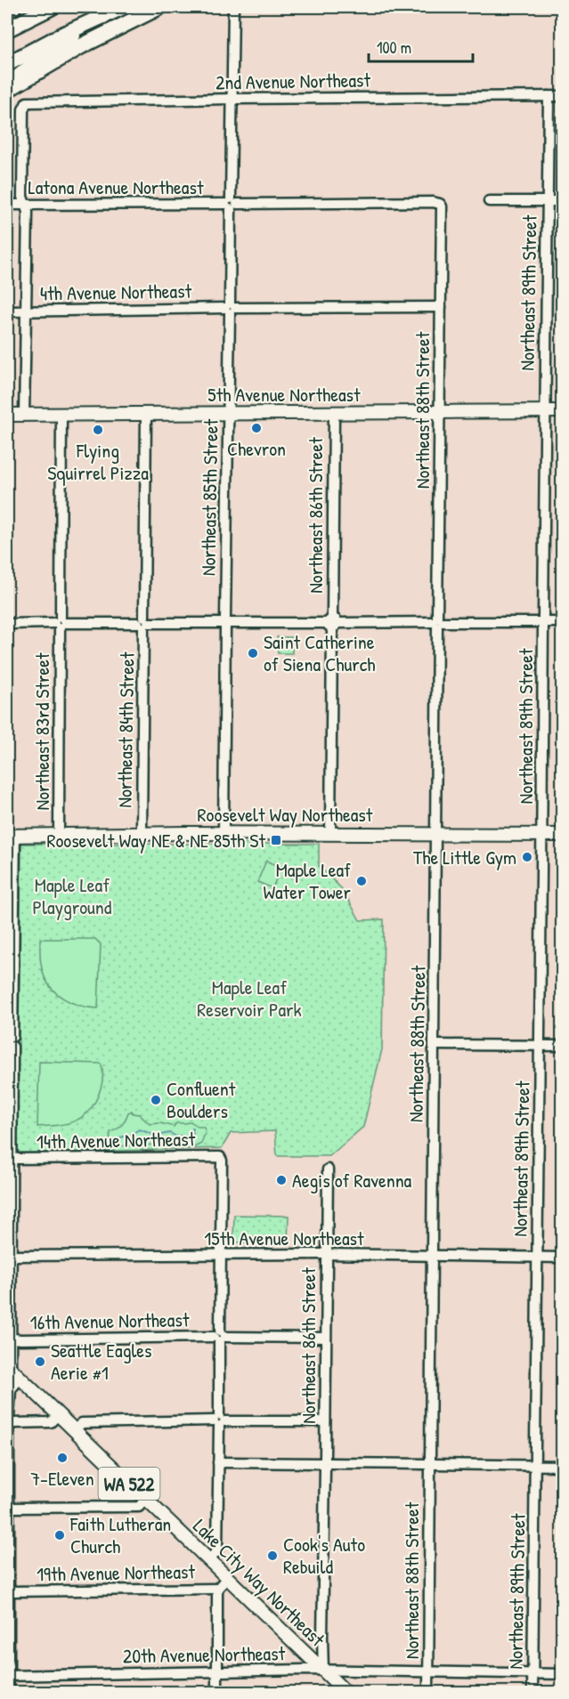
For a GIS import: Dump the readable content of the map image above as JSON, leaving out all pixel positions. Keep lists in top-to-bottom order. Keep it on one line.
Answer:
{"streets":{"main road":["5th Avenue Northeast","Roosevelt Way Northeast","WA 522","Lake City Way Northeast"],"street":["2nd Avenue Northeast","Latona Avenue Northeast","4th Avenue Northeast","Northeast 89th Street","Northeast 88th Street","Northeast 85th Street","Northeast 86th Street","Northeast 84th Street","Northeast 83rd Street","14th Avenue Northeast","15th Avenue Northeast","16th Avenue Northeast","19th Avenue Northeast","20th Avenue Northeast"]},"crossings":[["2nd Avenue Northeast","Latona Avenue Northeast"],["2nd Avenue Northeast","Northeast 89th Street"],["2nd Avenue Northeast","Northeast 85th Street"],["Latona Avenue Northeast","Northeast 88th Street"],["Latona Avenue Northeast","Northeast 85th Street"],["4th Avenue Northeast","Northeast 88th Street"],["4th Avenue Northeast","Northeast 85th Street"],["Northeast 89th Street","5th Avenue Northeast"],["Northeast 89th Street","Roosevelt Way Northeast"],["Northeast 89th Street","15th Avenue Northeast"],["Northeast 89th Street","20th Avenue Northeast"],["5th Avenue Northeast","Northeast 88th Street"],["5th Avenue Northeast","Northeast 85th Street"],["5th Avenue Northeast","Northeast 86th Street"],["5th Avenue Northeast","Northeast 84th Street"],["5th Avenue Northeast","Northeast 83rd Street"],["Northeast 88th Street","Roosevelt Way Northeast"],["Northeast 88th Street","15th Avenue Northeast"],["Northeast 88th Street","20th Avenue Northeast"],["Northeast 85th Street","Roosevelt Way Northeast"],["Northeast 86th Street","Roosevelt Way Northeast"],["Northeast 86th Street","15th Avenue Northeast"],["Northeast 86th Street","16th Avenue Northeast"],["Northeast 86th Street","Lake City Way Northeast"],["Northeast 86th Street","20th Avenue Northeast"],["Northeast 84th Street","Roosevelt Way Northeast"],["Northeast 83rd Street","Roosevelt Way Northeast"],["14th Avenue Northeast","15th Avenue Northeast"],["Lake City Way Northeast","20th Avenue Northeast"]],"parks":["Maple Leaf Playground","Maple Leaf Reservoir Park"],"places":{"other":["Chevron","Flying Squirrel Pizza","Saint Catherine of Siena Church","The Little Gym","Maple Leaf Water Tower","Confluent Boulders","Aegis of Ravenna","Seattle Eagles Aerie #1","7-Eleven","Faith Lutheran Church","Cook's Auto Rebuild"],"transit":["Roosevelt Way NE & NE 85th St"]},"scale_bar":"100 m"}
